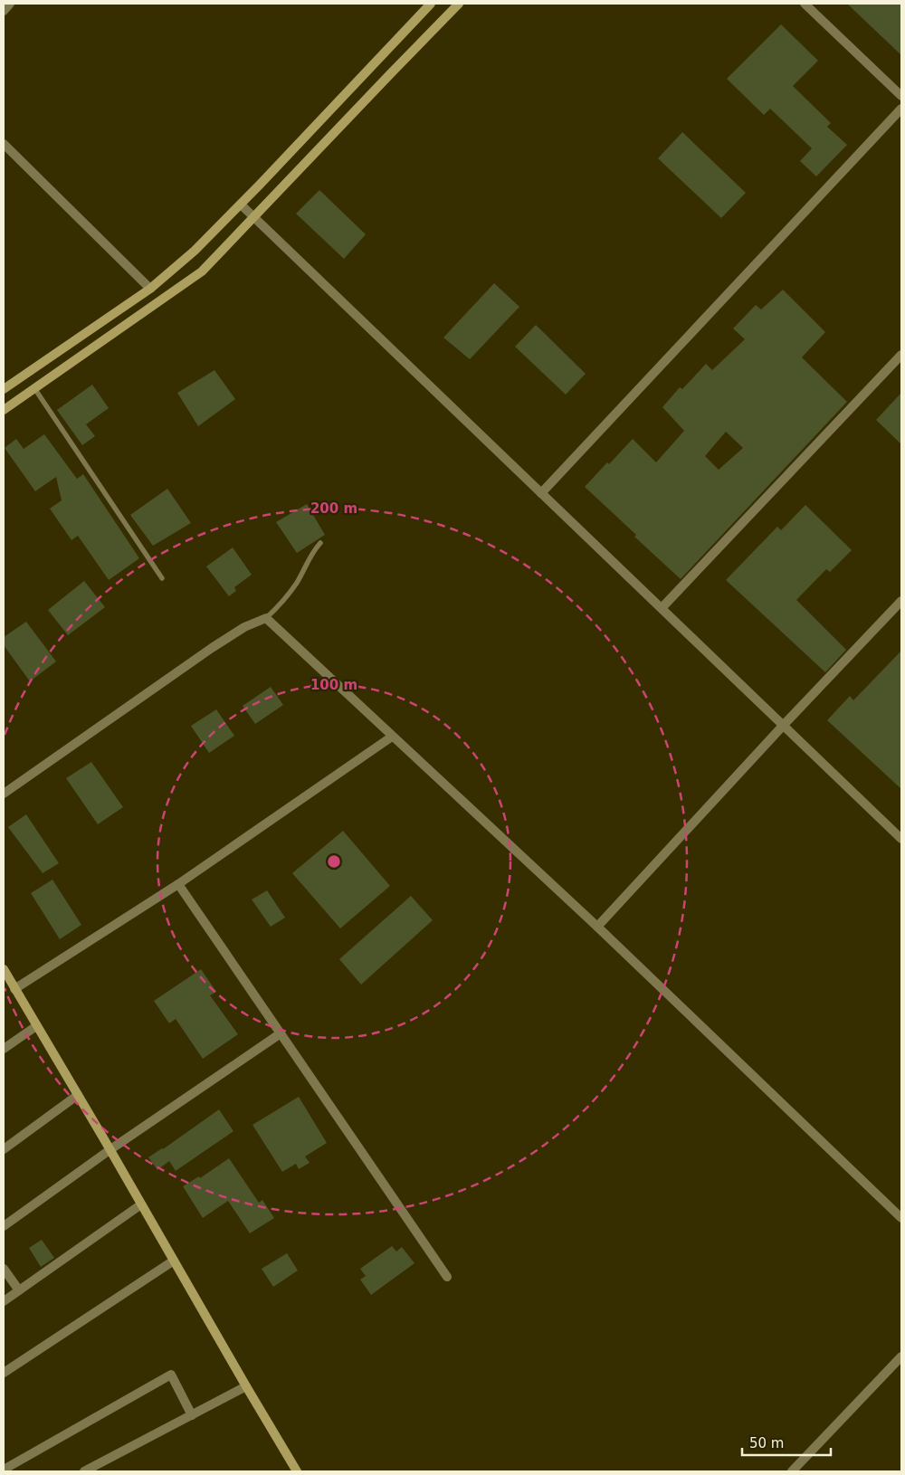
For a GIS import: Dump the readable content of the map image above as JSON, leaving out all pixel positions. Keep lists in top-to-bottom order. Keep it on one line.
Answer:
{"scale_bar":"50 m","rings":["200 m","100 m"]}
